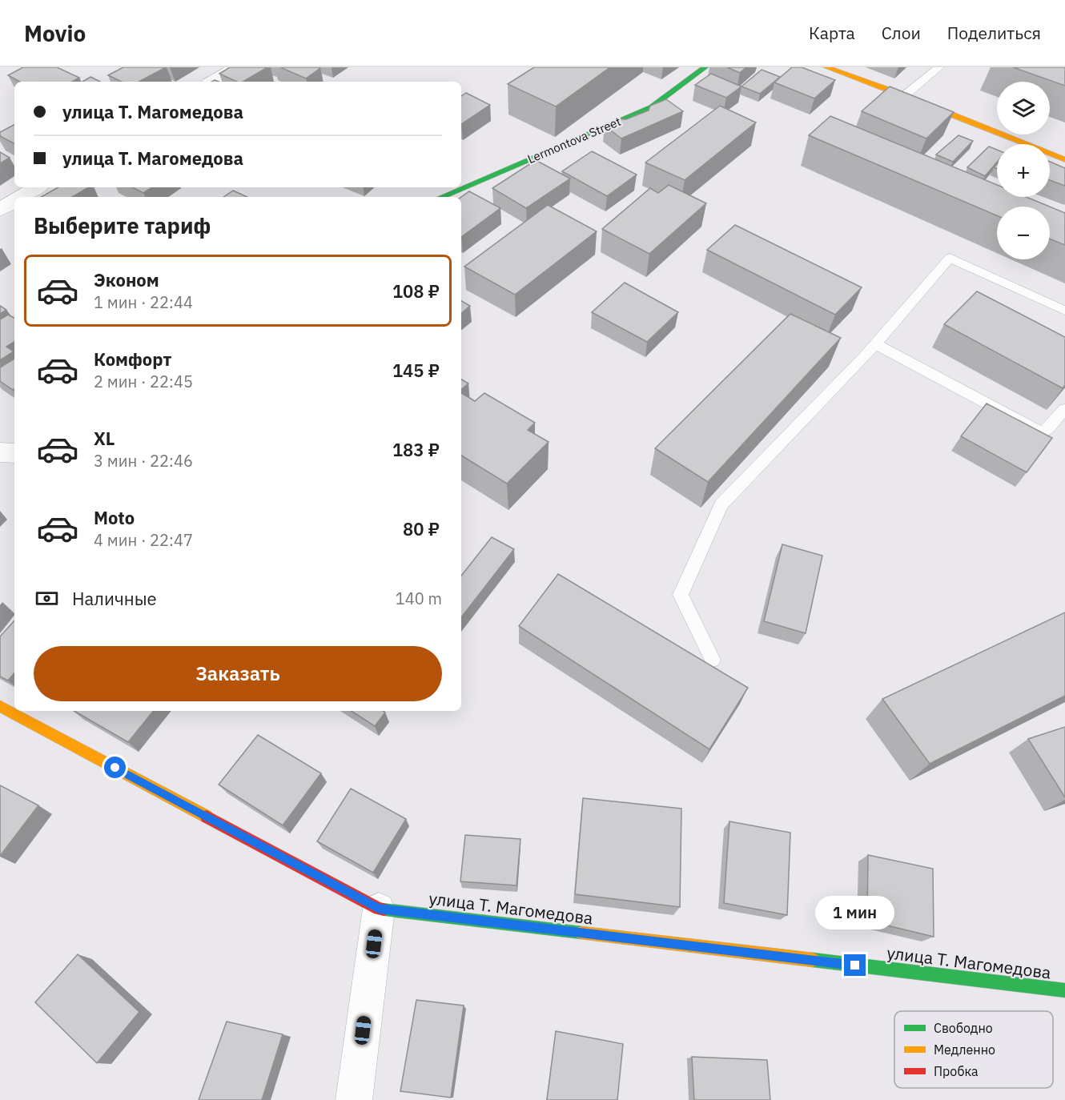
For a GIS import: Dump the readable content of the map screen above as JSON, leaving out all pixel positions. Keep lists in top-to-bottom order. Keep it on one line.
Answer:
{"streets":{"street":["Lermontova Street","улица Т. Магомедова"]},"legend":["Свободно","Медленно","Пробка"],"page":{"header":"Movio","nav":["Карта","Слои","Поделиться"],"map_buttons":["+","−"],"banner":["улица Т. Магомедова","улица Т. Магомедова"],"heading":"Выберите тариф","list":[{"name":"Эконом","note":"1 мин · 22:44","value":"108 ₽"},{"name":"Комфорт","note":"2 мин · 22:45","value":"145 ₽"},{"name":"XL","note":"3 мин · 22:46","value":"183 ₽"},{"name":"Moto","note":"4 мин · 22:47","value":"80 ₽"}],"pay":["Наличные","140 m"],"buttons":"Заказать","bubble":"1 мин"}}
